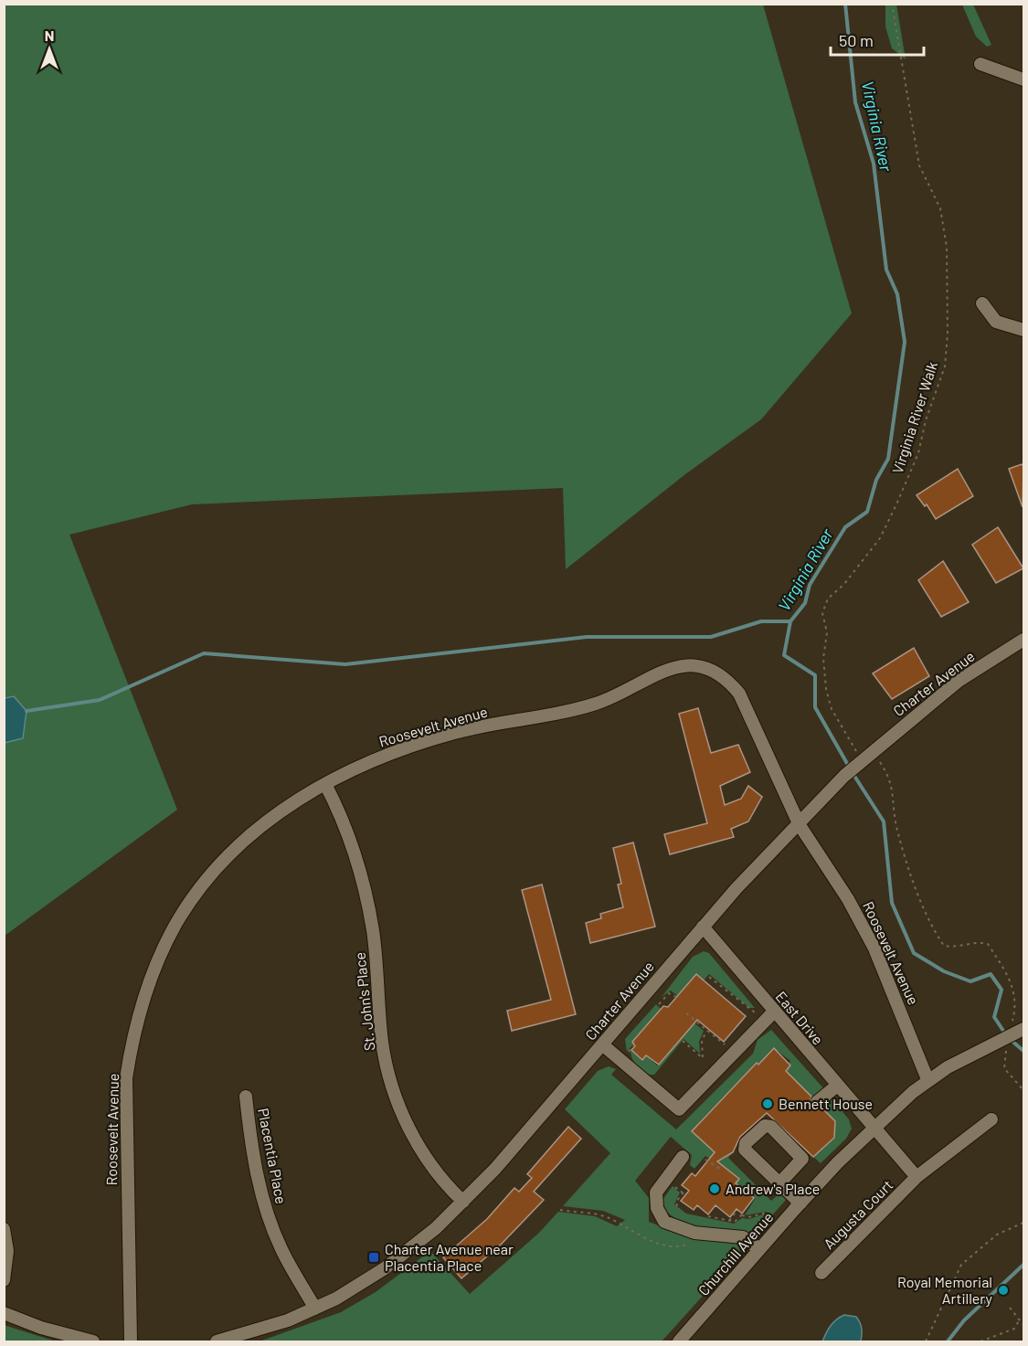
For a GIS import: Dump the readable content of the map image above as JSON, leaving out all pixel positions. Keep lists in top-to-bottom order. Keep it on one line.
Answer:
{"streets":{"street":["Charter Avenue","Roosevelt Avenue","St. John's Place","East Drive","Placentia Place","Augusta Court","Churchill Avenue"],"path":["Virginia River Walk"]},"crossings":[["Virginia River Walk","Charter Avenue"],["Virginia River Walk","Churchill Avenue"],["Charter Avenue","Roosevelt Avenue"],["Charter Avenue","St. John's Place"],["Charter Avenue","East Drive"],["Charter Avenue","Placentia Place"],["Roosevelt Avenue","St. John's Place"],["Roosevelt Avenue","Churchill Avenue"],["East Drive","Churchill Avenue"]],"water":["Virginia River"],"places":{"other":["Bennett House","Andrew's Place","Royal Memorial Artillery"],"transit":["Charter Avenue near Placentia Place"]},"scale_bar":"50 m","north":"top"}
